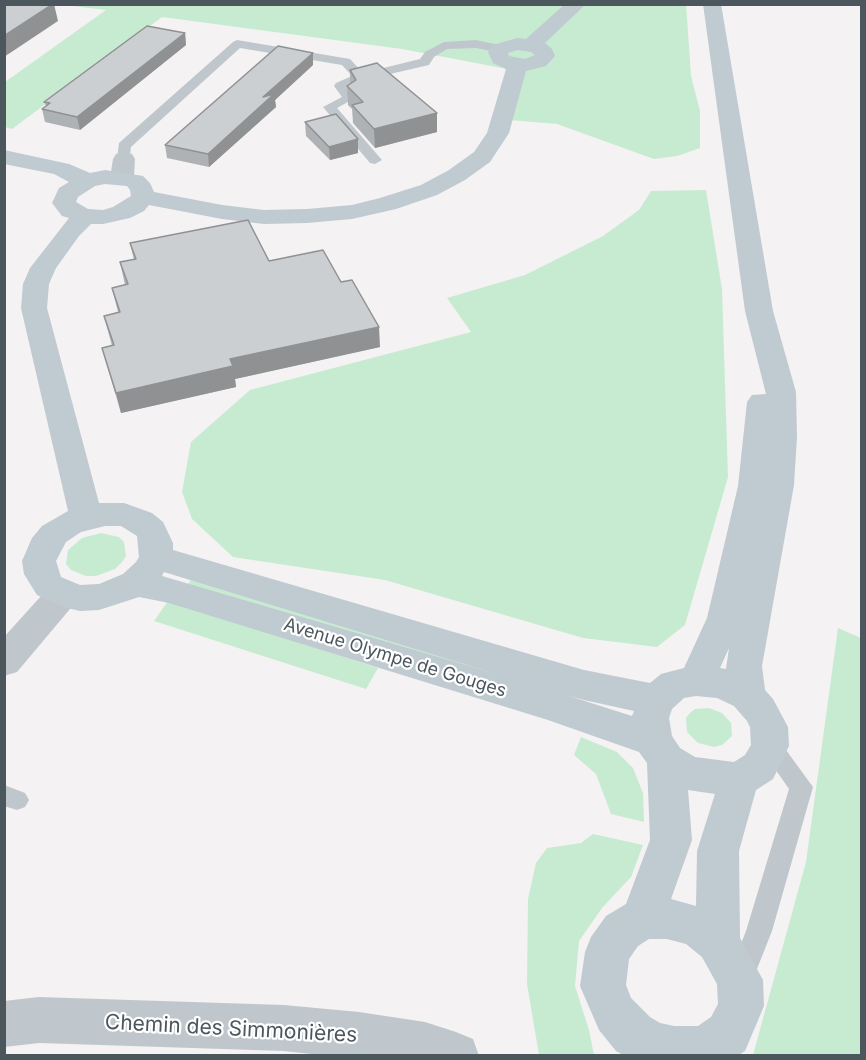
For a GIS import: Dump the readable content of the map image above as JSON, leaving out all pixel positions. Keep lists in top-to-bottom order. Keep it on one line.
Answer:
{"streets":{"street":["Avenue Olympe de Gouges","Chemin des Simmonières"]}}
